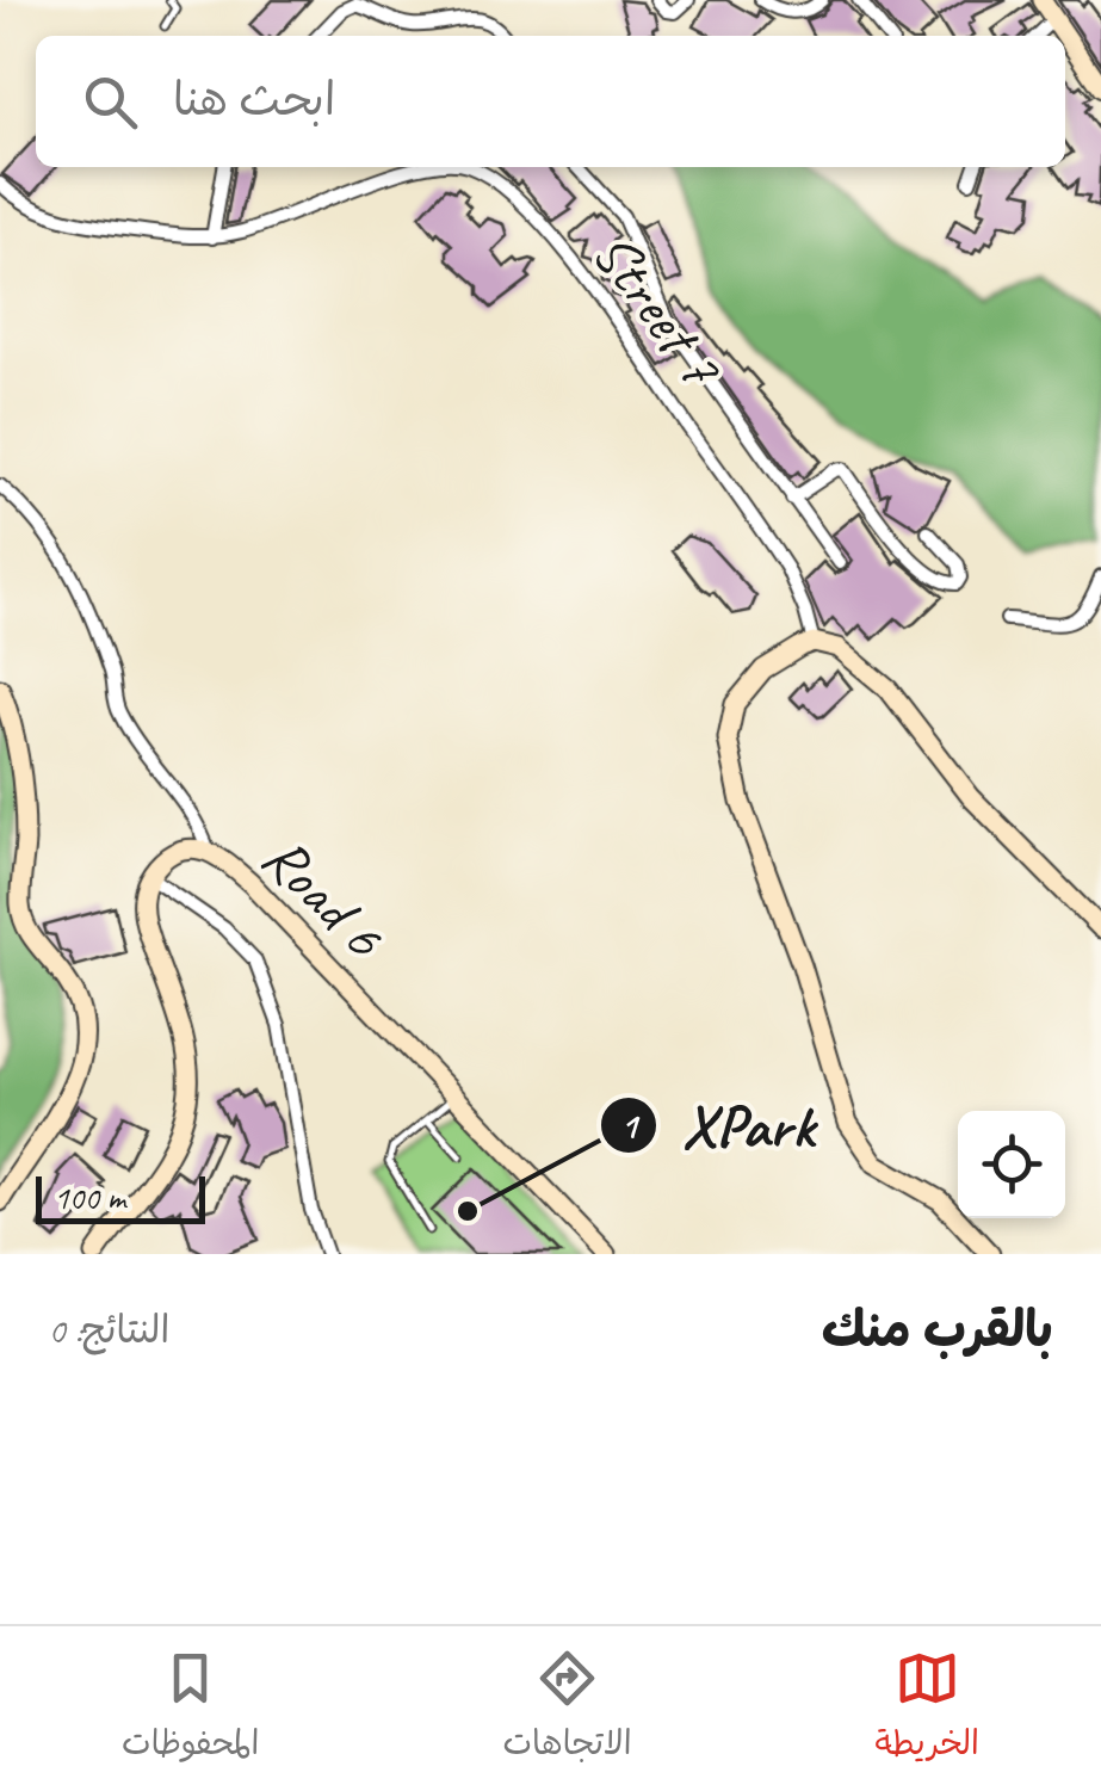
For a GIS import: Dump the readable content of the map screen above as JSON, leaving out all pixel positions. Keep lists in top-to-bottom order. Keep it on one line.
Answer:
{"streets":{"street":["Street 7","Road 6"]},"places":["XPark"],"scale_bar":"100 m","page":{"search":"ابحث هنا","scale":"100 m","heading":["بالقرب منك","النتائج: 0"],"nav":["الخريطة","الاتجاهات","المحفوظات"]}}
